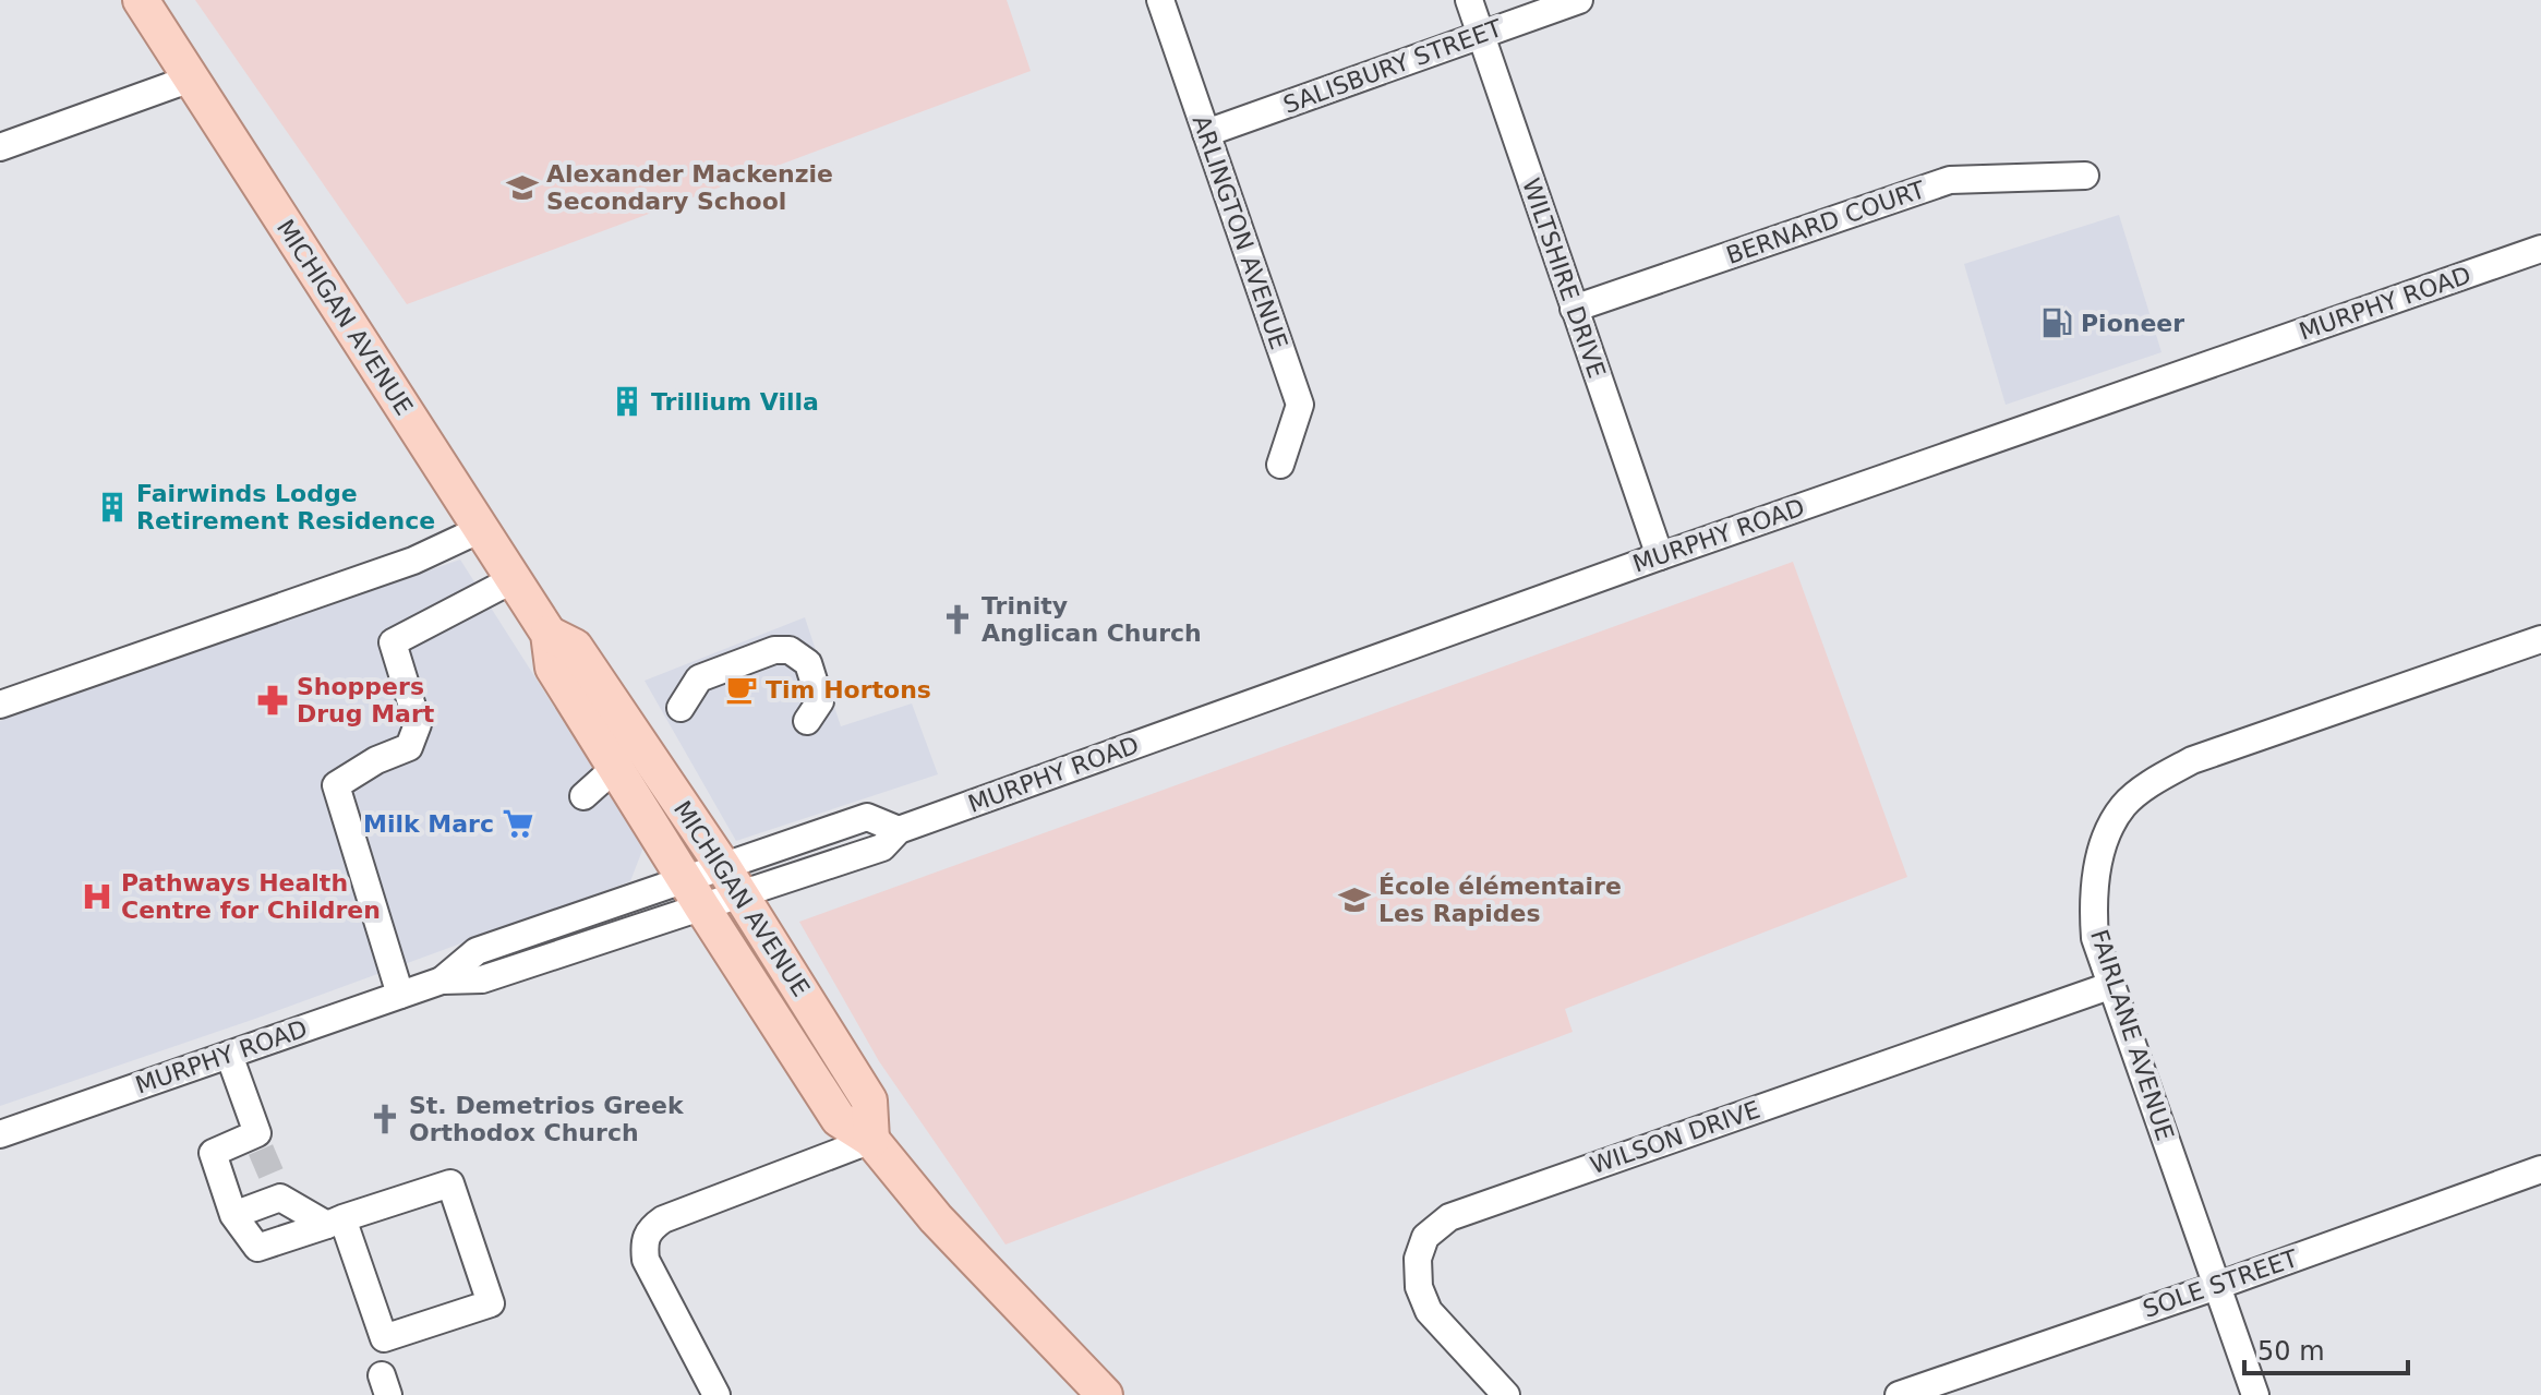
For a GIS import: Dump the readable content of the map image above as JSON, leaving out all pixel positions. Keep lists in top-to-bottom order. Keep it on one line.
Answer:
{"streets":{"main road":["MICHIGAN AVENUE"],"street":["SALISBURY STREET","BERNARD COURT","ARLINGTON AVENUE","WILTSHIRE DRIVE","MURPHY ROAD","FAIRLANE AVENUE","WILSON DRIVE","SOLE STREET"]},"crossings":[["SALISBURY STREET","ARLINGTON AVENUE"],["SALISBURY STREET","WILTSHIRE DRIVE"],["BERNARD COURT","WILTSHIRE DRIVE"],["WILTSHIRE DRIVE","MURPHY ROAD"],["MURPHY ROAD","MICHIGAN AVENUE"],["FAIRLANE AVENUE","WILSON DRIVE"],["FAIRLANE AVENUE","SOLE STREET"]],"places":{"school or university":["Alexander Mackenzie Secondary School","École élémentaire Les Rapides"],"fuel station":["Pioneer"],"building":["Trillium Villa","Fairwinds Lodge Retirement Residence"],"church":["Trinity Anglican Church","St. Demetrios Greek Orthodox Church"],"cafe":["Tim Hortons"],"pharmacy":["Shoppers Drug Mart"],"supermarket":["Milk Marc"],"hospital":["Pathways Health Centre for Children"]},"scale_bar":"50 m"}
